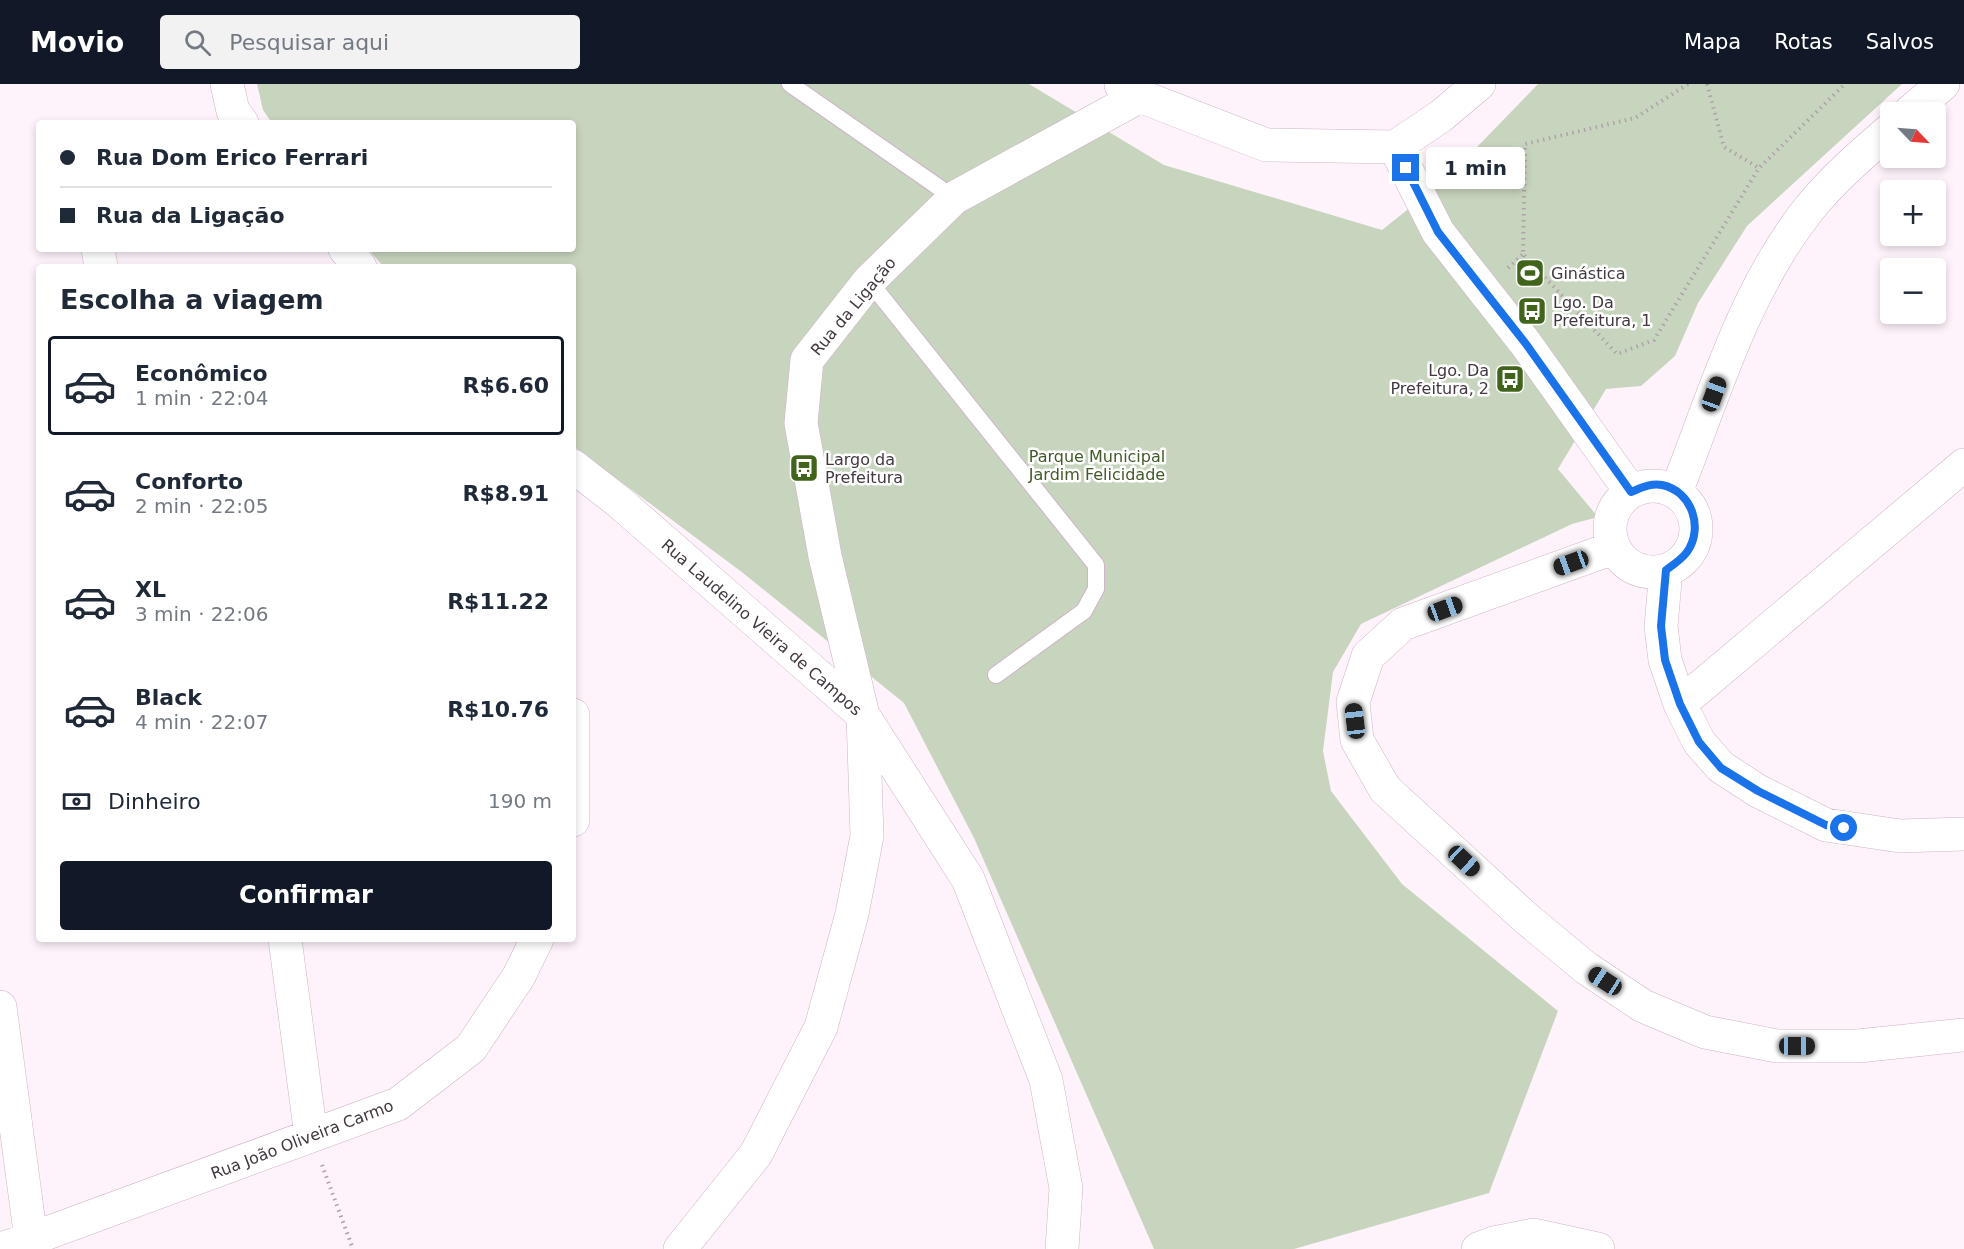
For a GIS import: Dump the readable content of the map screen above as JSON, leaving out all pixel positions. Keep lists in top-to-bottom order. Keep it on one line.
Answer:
{"streets":{"street":["Rua da Ligação","Rua Laudelino Vieira de Campos","Rua João Oliveira Carmo"]},"crossings":[["Rua da Ligação","Rua Laudelino Vieira de Campos"]],"parks":["Parque Municipal Jardim Felicidade"],"places":{"sports":["Ginástica"],"bus stop":["Lgo. Da Prefeitura, 1","Lgo. Da Prefeitura, 2","Largo da Prefeitura"]},"north":"bottom right","page":{"header":"Movio","search":"Pesquisar aqui","nav":["Mapa","Rotas","Salvos"],"map_buttons":["+","−"],"banner":["Rua Dom Erico Ferrari","Rua da Ligação"],"bubble":"1 min","heading":"Escolha a viagem","list":[{"name":"Econômico","note":"1 min · 22:04","value":"R$6.60"},{"name":"Conforto","note":"2 min · 22:05","value":"R$8.91"},{"name":"XL","note":"3 min · 22:06","value":"R$11.22"},{"name":"Black","note":"4 min · 22:07","value":"R$10.76"}],"pay":["Dinheiro","190 m"],"buttons":"Confirmar"}}
